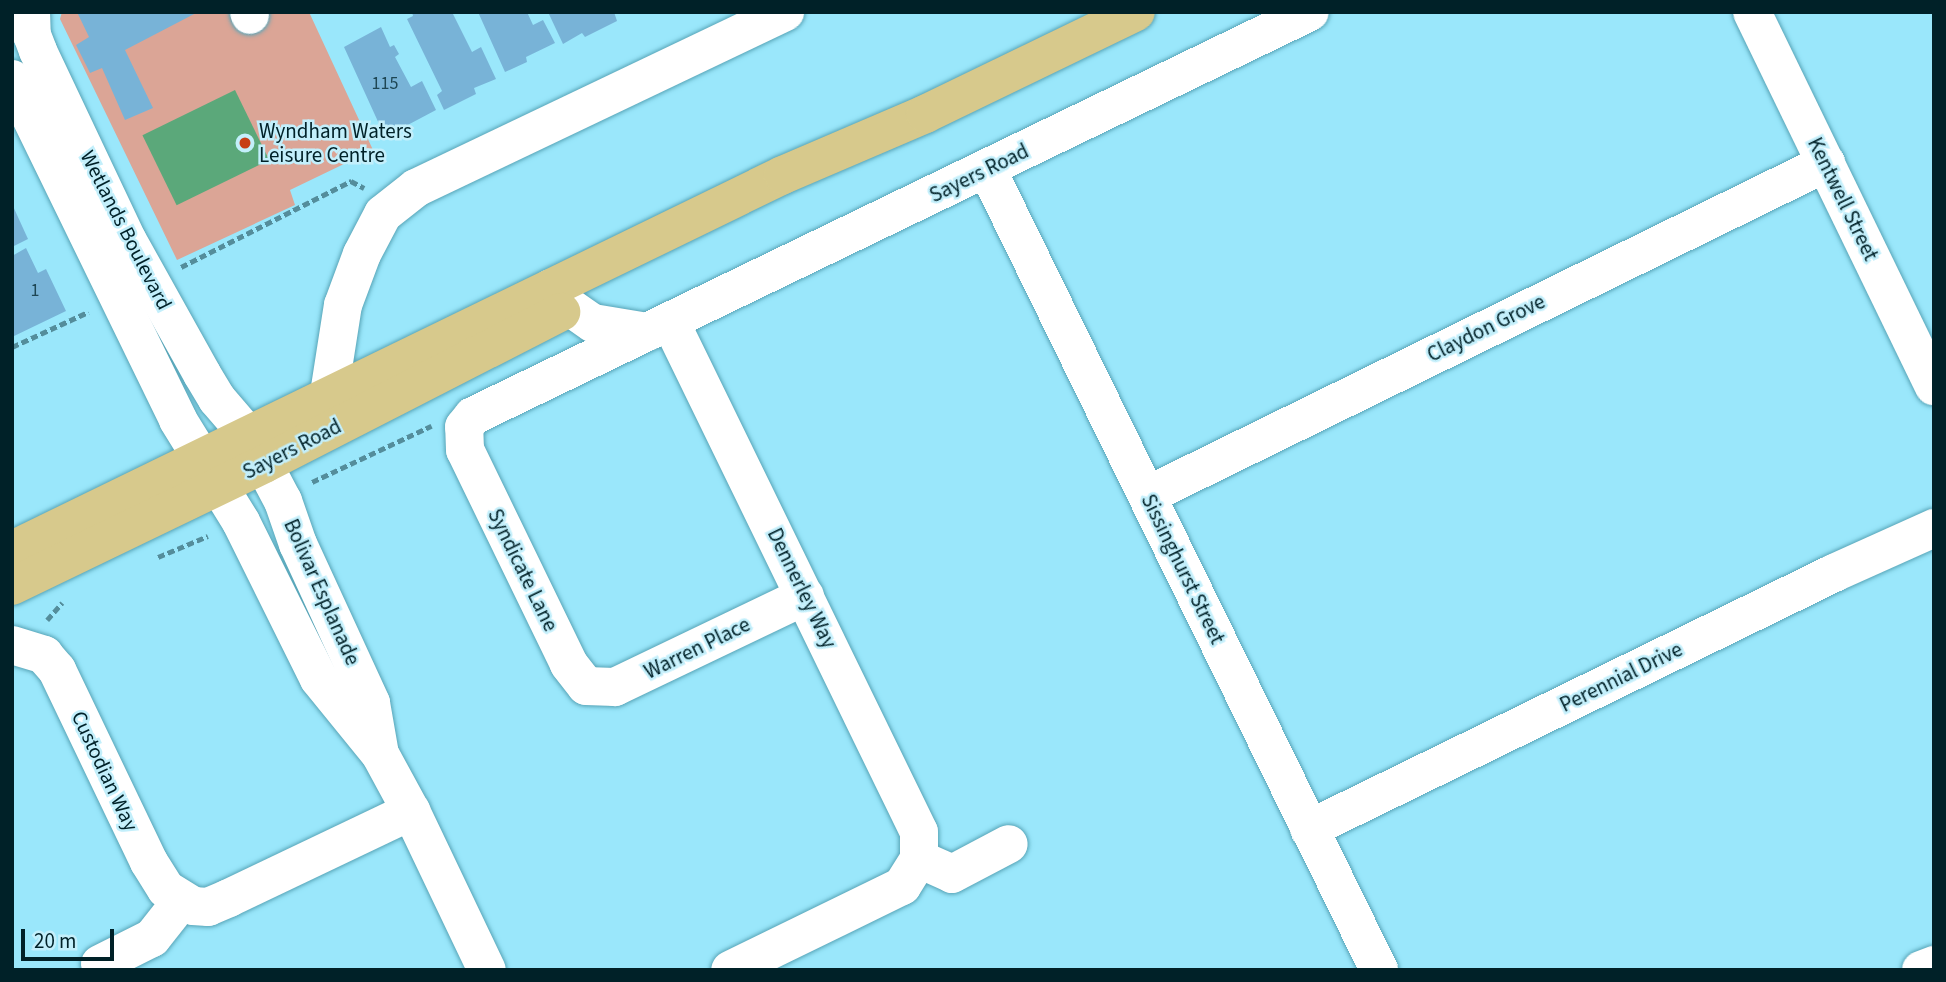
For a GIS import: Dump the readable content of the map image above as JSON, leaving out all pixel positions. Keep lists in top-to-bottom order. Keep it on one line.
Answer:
{"streets":{"main road":["Sayers Road"],"street":["Kentwell Street","Wetlands Boulevard","Claydon Grove","Sissinghurst Street","Syndicate Lane","Dennerley Way","Bolivar Esplanade","Warren Place","Perennial Drive","Custodian Way"]},"crossings":[["Sayers Road","Wetlands Boulevard"],["Sayers Road","Sissinghurst Street"],["Sayers Road","Syndicate Lane"],["Sayers Road","Dennerley Way"],["Sayers Road","Bolivar Esplanade"],["Kentwell Street","Claydon Grove"],["Wetlands Boulevard","Bolivar Esplanade"],["Claydon Grove","Sissinghurst Street"],["Sissinghurst Street","Perennial Drive"],["Syndicate Lane","Warren Place"],["Dennerley Way","Warren Place"]],"places":["Wyndham Waters Leisure Centre"],"house_numbers":["115","1"],"scale_bar":"20 m"}
